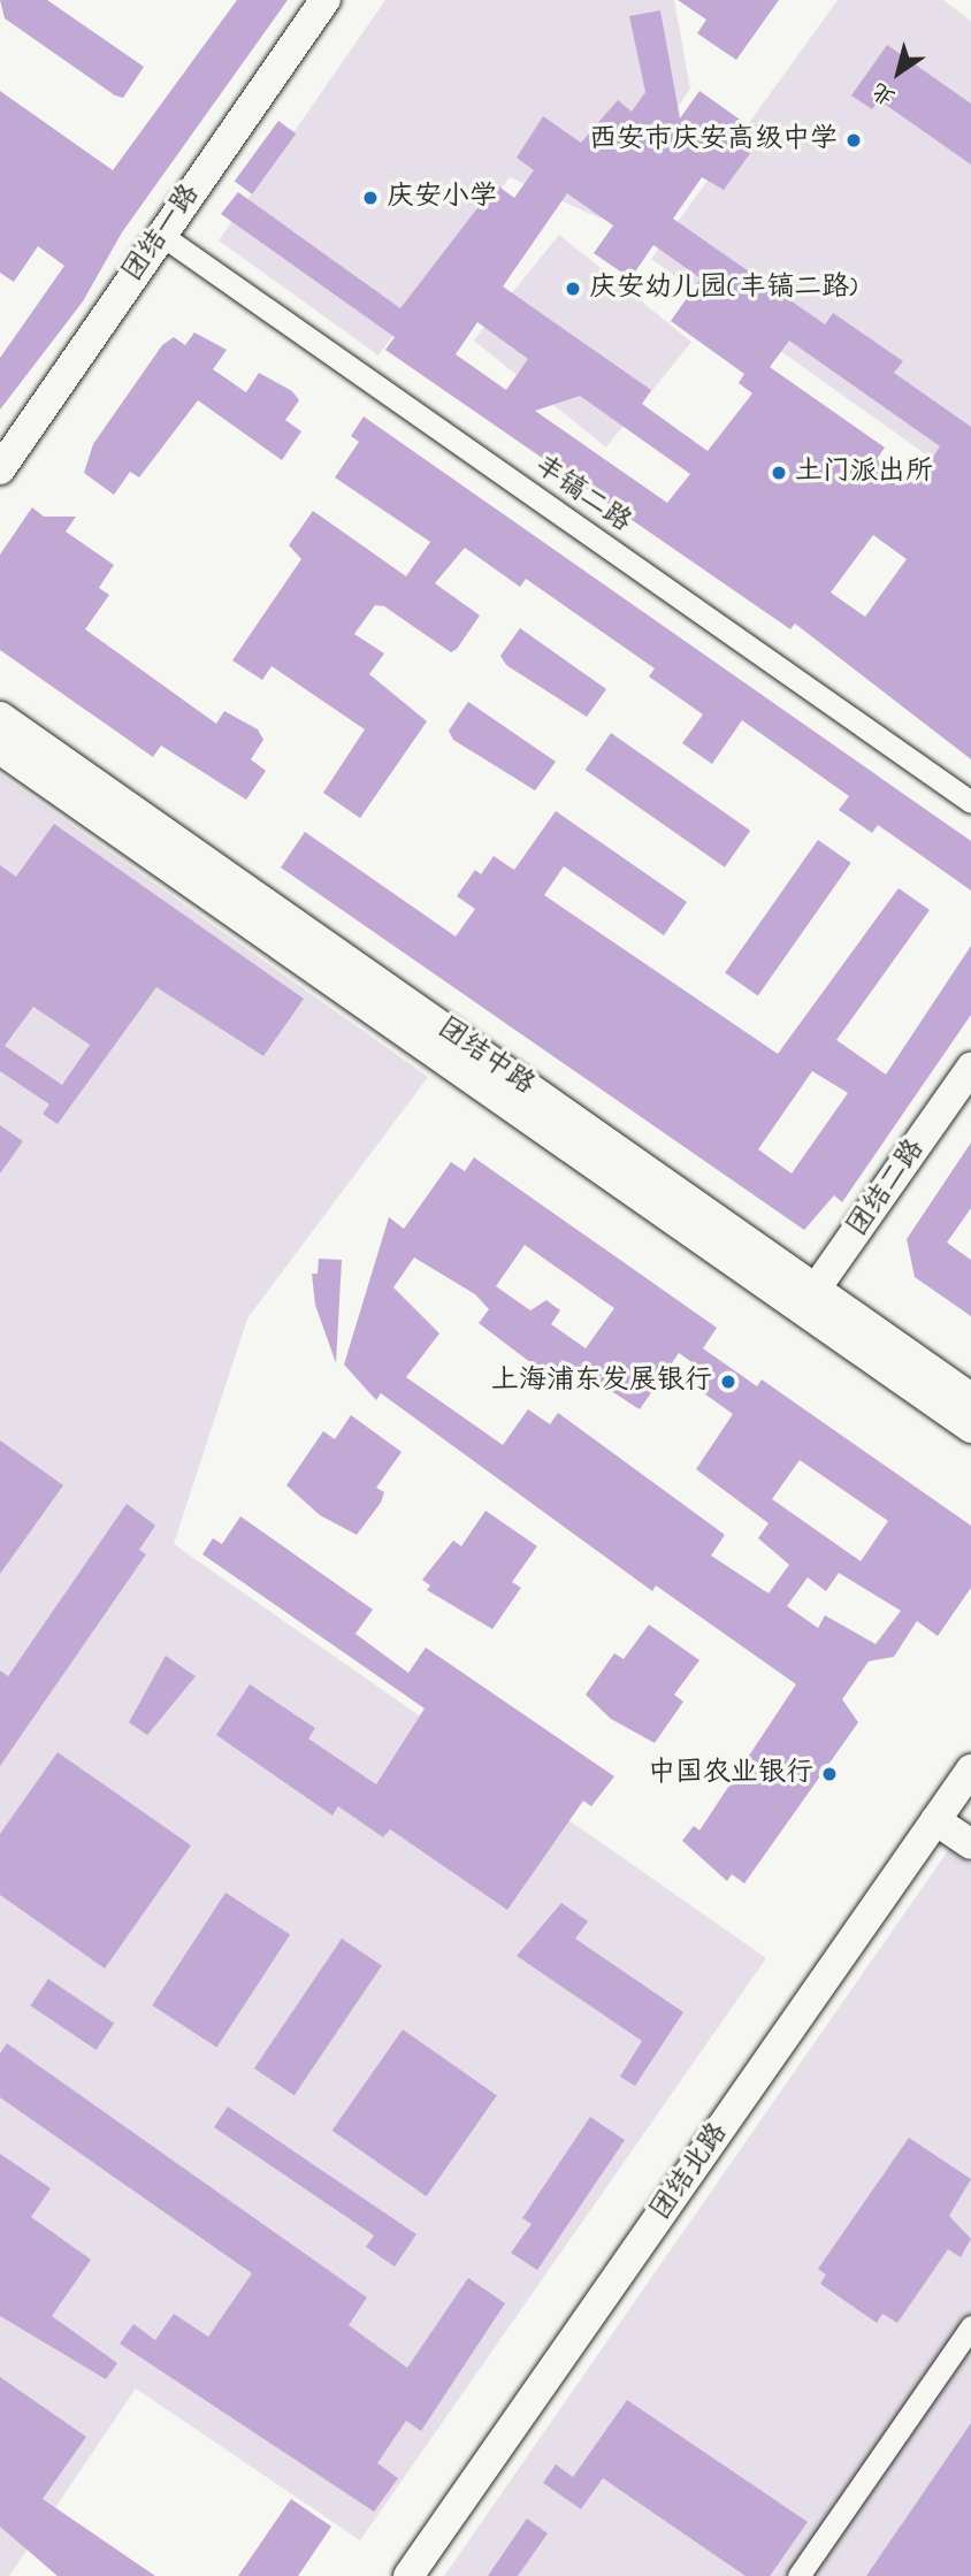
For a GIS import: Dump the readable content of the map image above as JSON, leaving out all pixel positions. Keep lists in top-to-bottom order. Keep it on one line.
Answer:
{"streets":{"street":["团结一路","丰镐二路","团结中路","团结二路","团结北路"]},"crossings":[["团结一路","丰镐二路"],["团结中路","团结二路"]],"places":["西安市庆安高级中学","庆安小学","庆安幼儿园(丰镐二路)","土门派出所","上海浦东发展银行","中国农业银行"],"north":"bottom left"}
